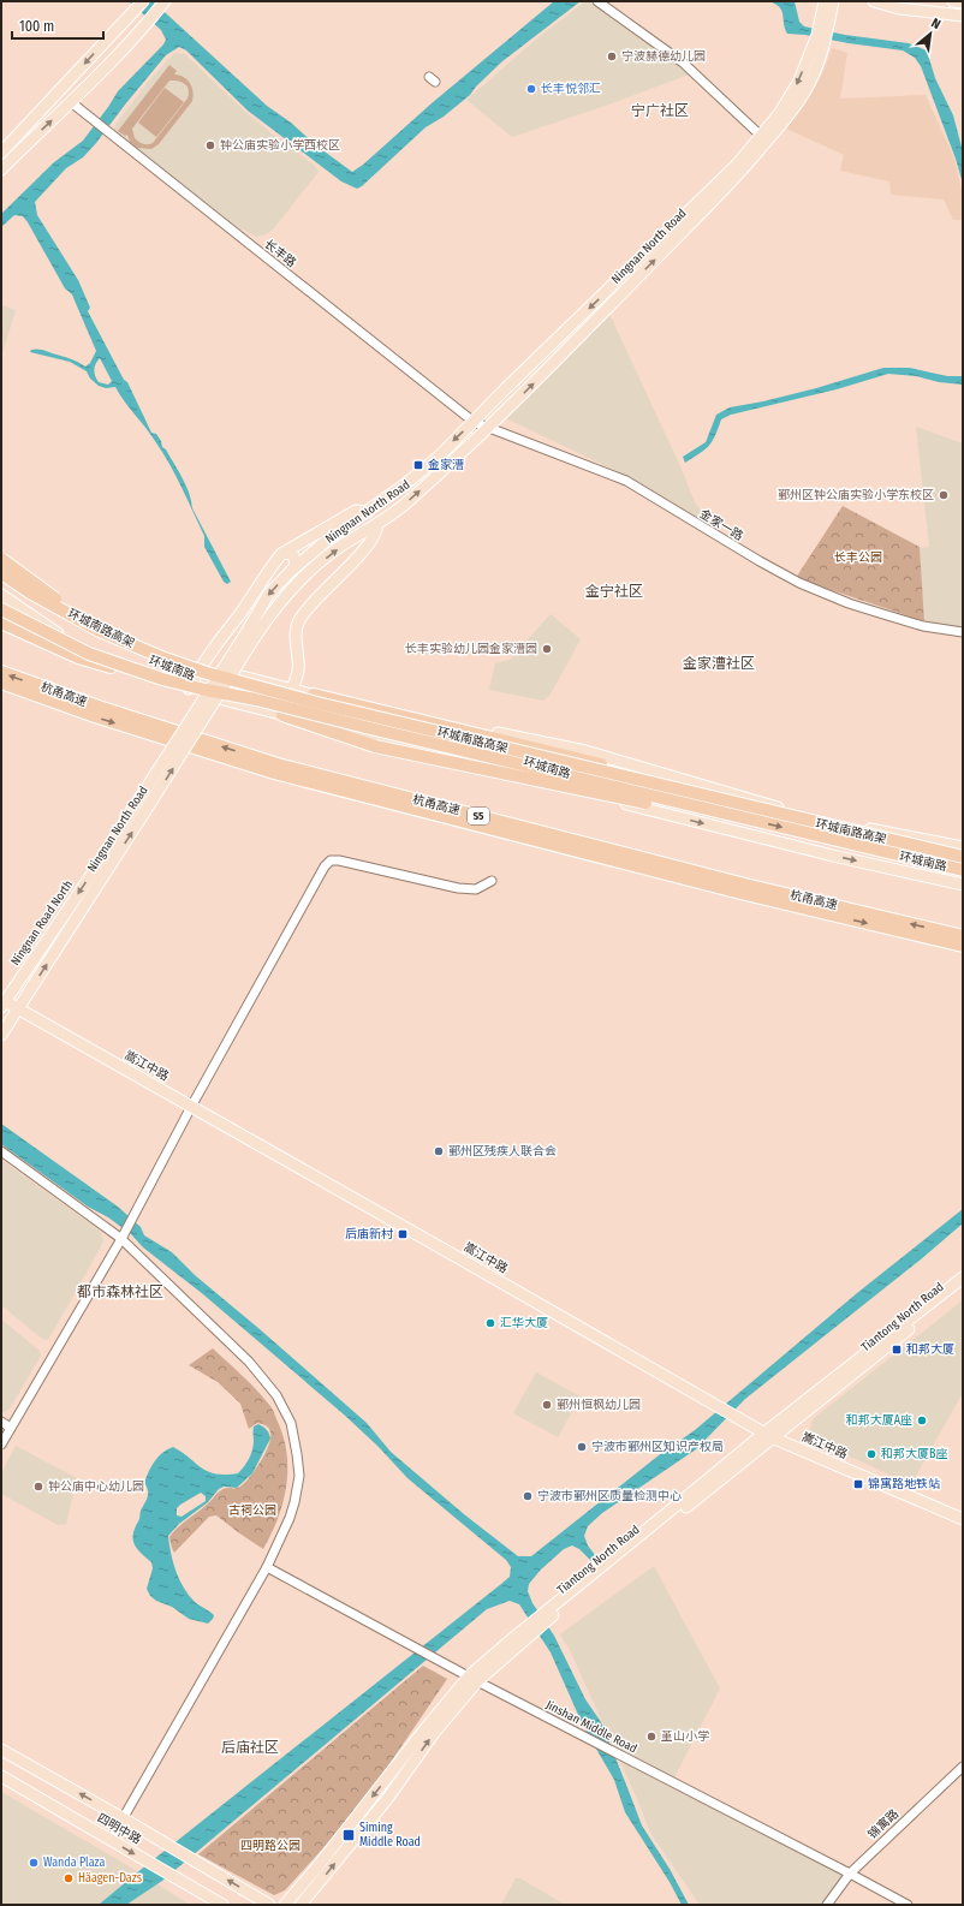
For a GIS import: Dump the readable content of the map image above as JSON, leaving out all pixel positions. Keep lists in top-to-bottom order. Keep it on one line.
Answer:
{"streets":{"highway":["环城南路高架","杭甬高速","S5"],"main road":["Ningnan North Road","环城南路","Ningnan Road North","嵩江中路","Tiantong North Road","四明中路"],"street":["长丰路","金家一路","Jinshan Middle Road","锦寓路"]},"crossings":[["Ningnan North Road","长丰路"],["Ningnan North Road","金家一路"],["Ningnan North Road","Ningnan Road North"],["Ningnan North Road","嵩江中路"],["长丰路","金家一路"],["环城南路高架","环城南路"],["Ningnan Road North","嵩江中路"],["嵩江中路","Tiantong North Road"],["Tiantong North Road","Jinshan Middle Road"],["Jinshan Middle Road","锦寓路"]],"one_way":["Ningnan Road North"],"districts":["宁广社区","金宁社区","金家漕社区","都市森林社区","后庙社区"],"parks":["长丰公园","古祠公园","四明路公园"],"places":{"other":["宁波赫德幼儿园","长丰悦邻汇","钟公庙实验小学西校区","鄞州区钟公庙实验小学东校区","长丰实验幼儿园金家漕园","鄞州区残疾人联合会","汇华大厦","鄞州恒枫幼儿园","和邦大厦A座","宁波市鄞州区知识产权局","和邦大厦B座","钟公庙中心幼儿园","宁波市鄞州区质量检测中心","堇山小学","Wanda Plaza","Häagen-Dazs"],"transit":["金家漕","后庙新村","和邦大厦","锦寓路地铁站","Siming Middle Road"]},"scale_bar":"100 m","north":"top right"}
